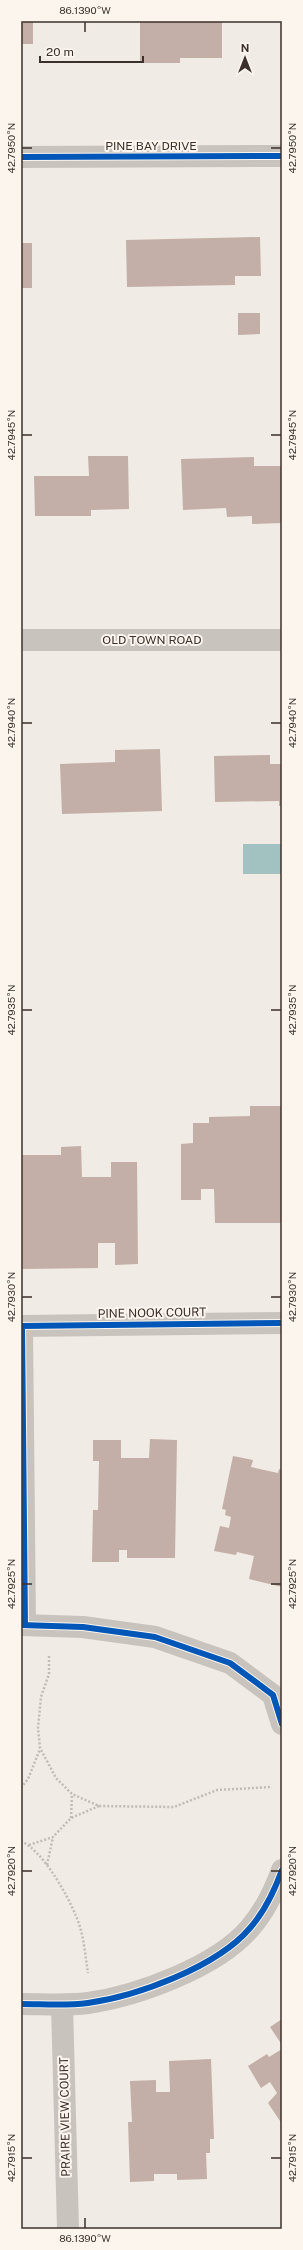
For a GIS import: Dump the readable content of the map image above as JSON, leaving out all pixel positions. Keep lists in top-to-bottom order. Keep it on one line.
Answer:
{"streets":{"street":["PINE BAY DRIVE","OLD TOWN ROAD","PINE NOOK COURT","PRAIRE VIEW COURT"]},"scale_bar":"20 m","north":"top","coordinates":["86.1390°W","42.7950°N","42.7945°N","42.7940°N","42.7935°N","42.7930°N","42.7925°N","42.7920°N","42.7915°N"]}
